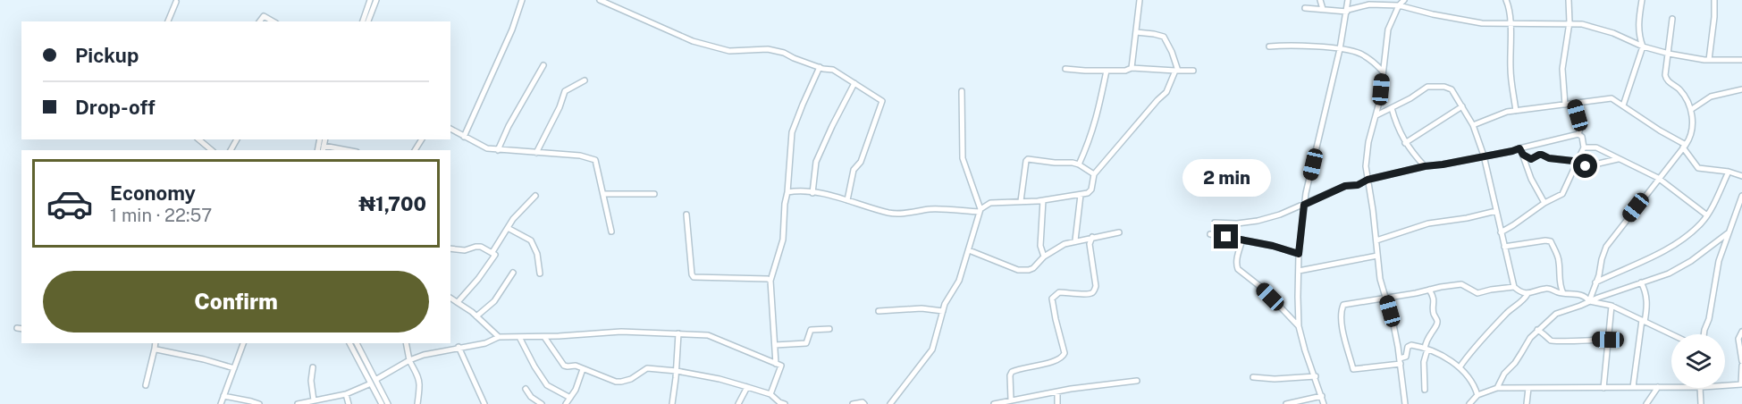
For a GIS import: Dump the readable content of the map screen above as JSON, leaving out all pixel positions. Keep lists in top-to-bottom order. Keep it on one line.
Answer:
{"page":{"banner":["Pickup","Drop-off"],"bubble":"2 min","list":[{"name":"Economy","note":"1 min · 22:57","value":"₦1,700"}],"buttons":"Confirm"}}
